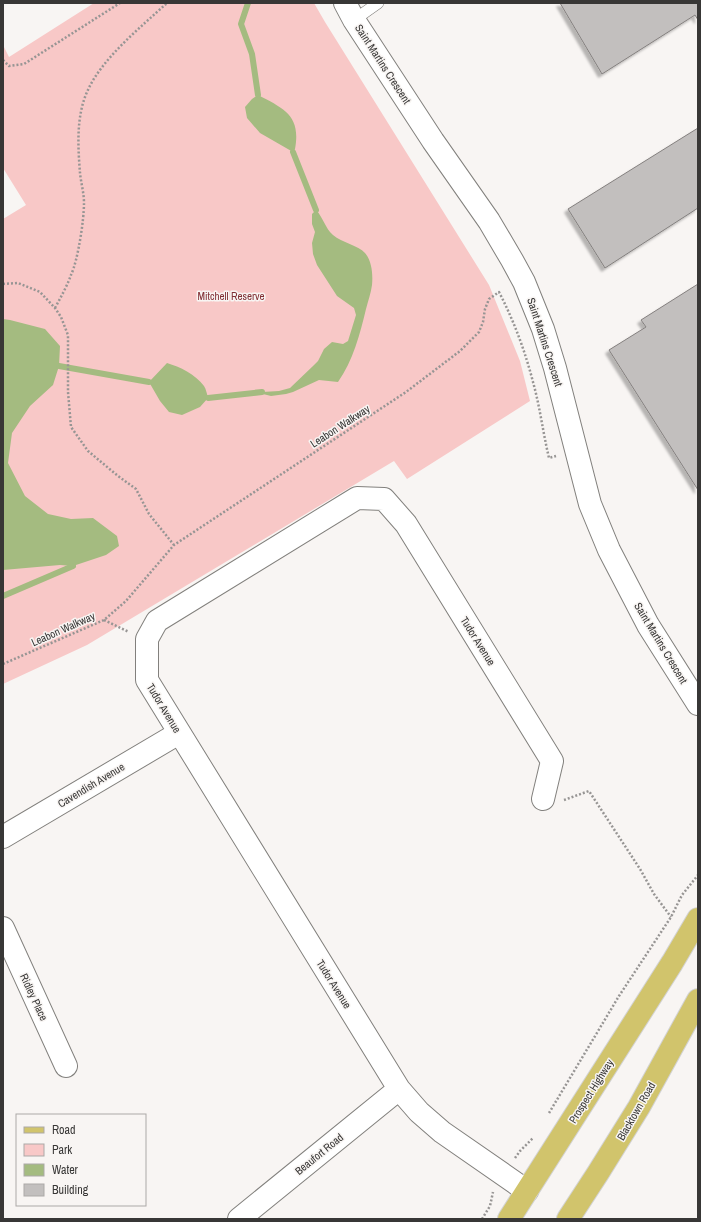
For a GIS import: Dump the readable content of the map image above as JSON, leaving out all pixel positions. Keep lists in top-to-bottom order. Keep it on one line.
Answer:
{"streets":{"main road":["Prospect Highway","Blacktown Road"],"street":["Saint Martins Crescent","Tudor Avenue","Cavendish Avenue","Ridley Place","Beaufort Road"],"path":["Leabon Walkway"]},"crossings":[["Saint Martins Crescent","Leabon Walkway"],["Tudor Avenue","Cavendish Avenue"],["Tudor Avenue","Prospect Highway"],["Tudor Avenue","Beaufort Road"]],"parks":["Mitchell Reserve"],"legend":["Road","Park","Water","Building"]}
